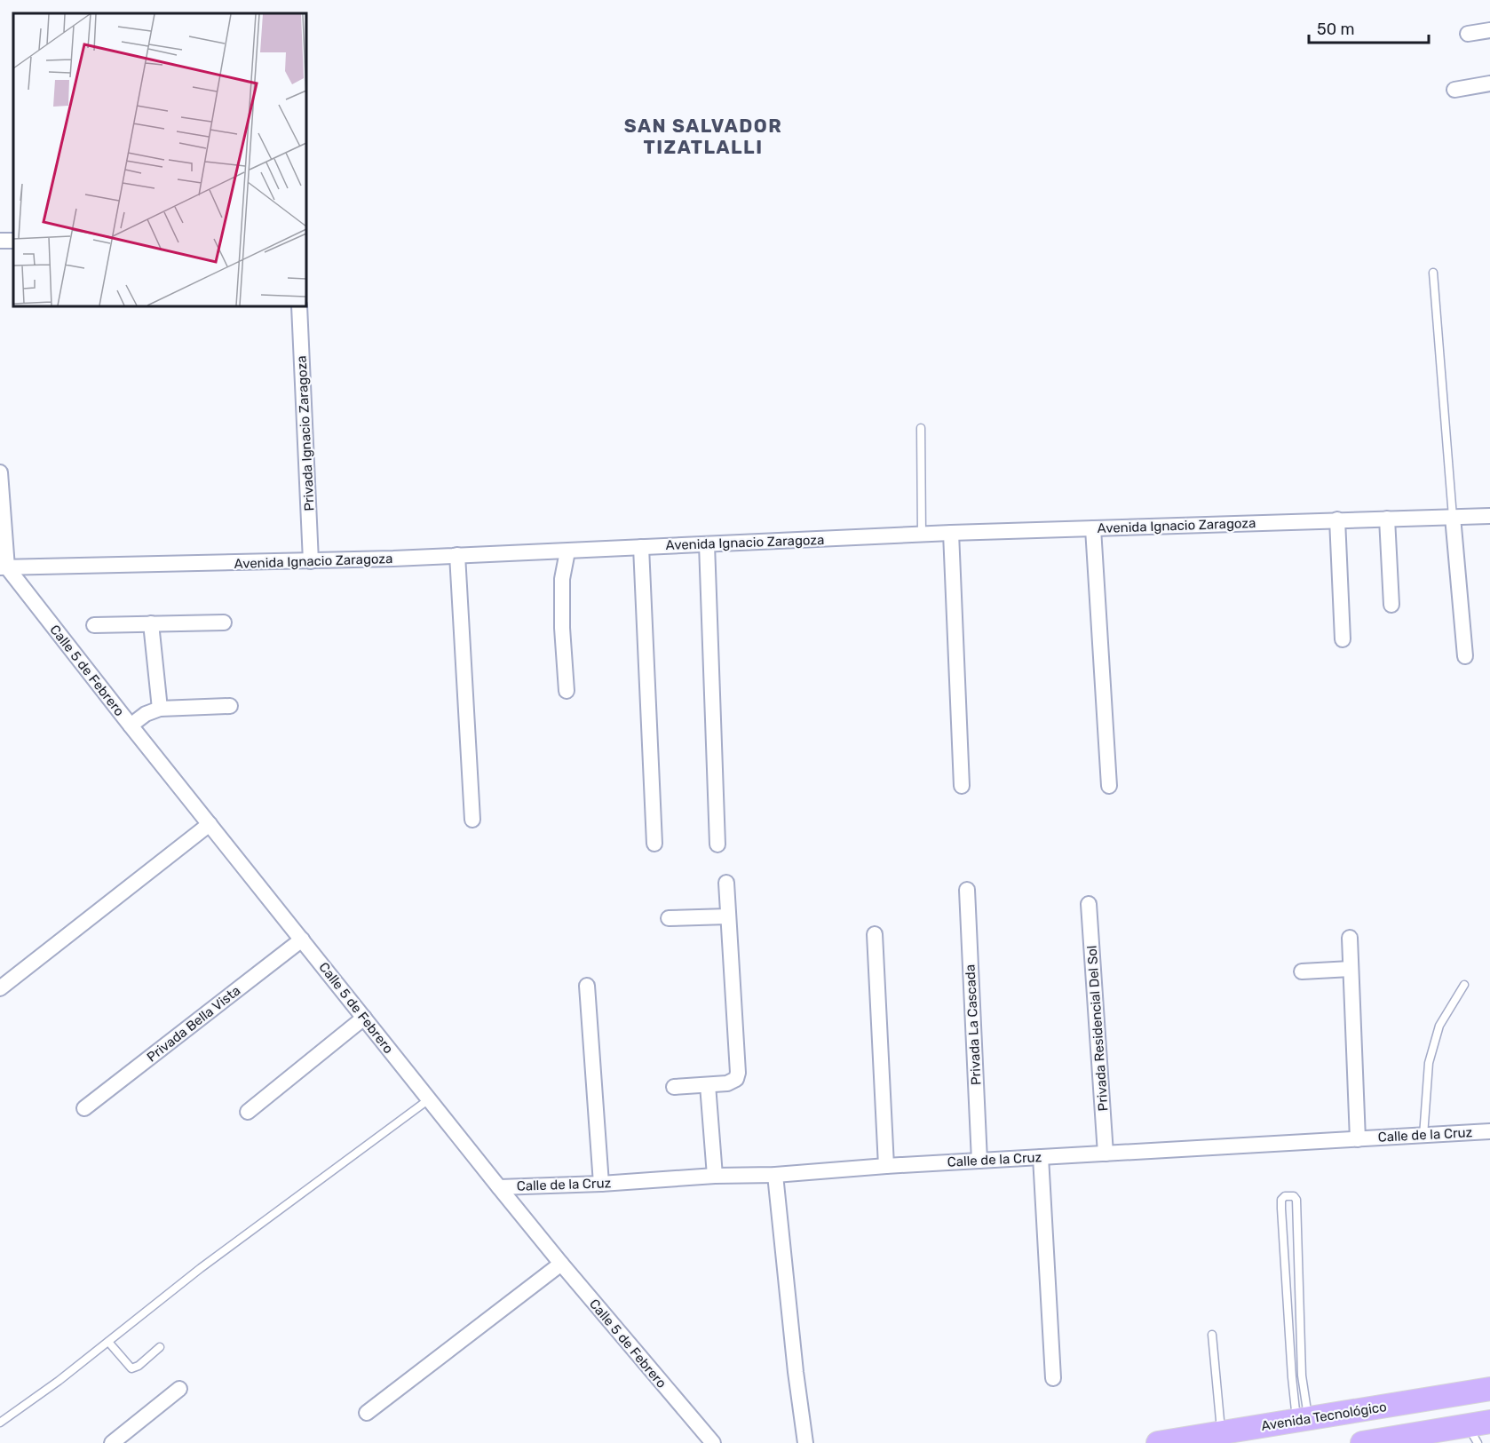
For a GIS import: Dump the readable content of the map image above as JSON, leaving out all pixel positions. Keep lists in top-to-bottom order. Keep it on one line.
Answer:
{"streets":{"main road":["Avenida Tecnológico"],"street":["Privada Ignacio Zaragoza","Avenida Ignacio Zaragoza","Calle 5 de Febrero","Privada Bella Vista","Privada La Cascada","Privada Residencial Del Sol","Calle de la Cruz"]},"crossings":[["Privada Ignacio Zaragoza","Avenida Ignacio Zaragoza"],["Avenida Ignacio Zaragoza","Calle 5 de Febrero"],["Calle 5 de Febrero","Privada Bella Vista"],["Calle 5 de Febrero","Calle de la Cruz"],["Privada La Cascada","Calle de la Cruz"],["Privada Residencial Del Sol","Calle de la Cruz"]],"districts":["SAN SALVADOR TIZATLALLI"],"scale_bar":"50 m"}
